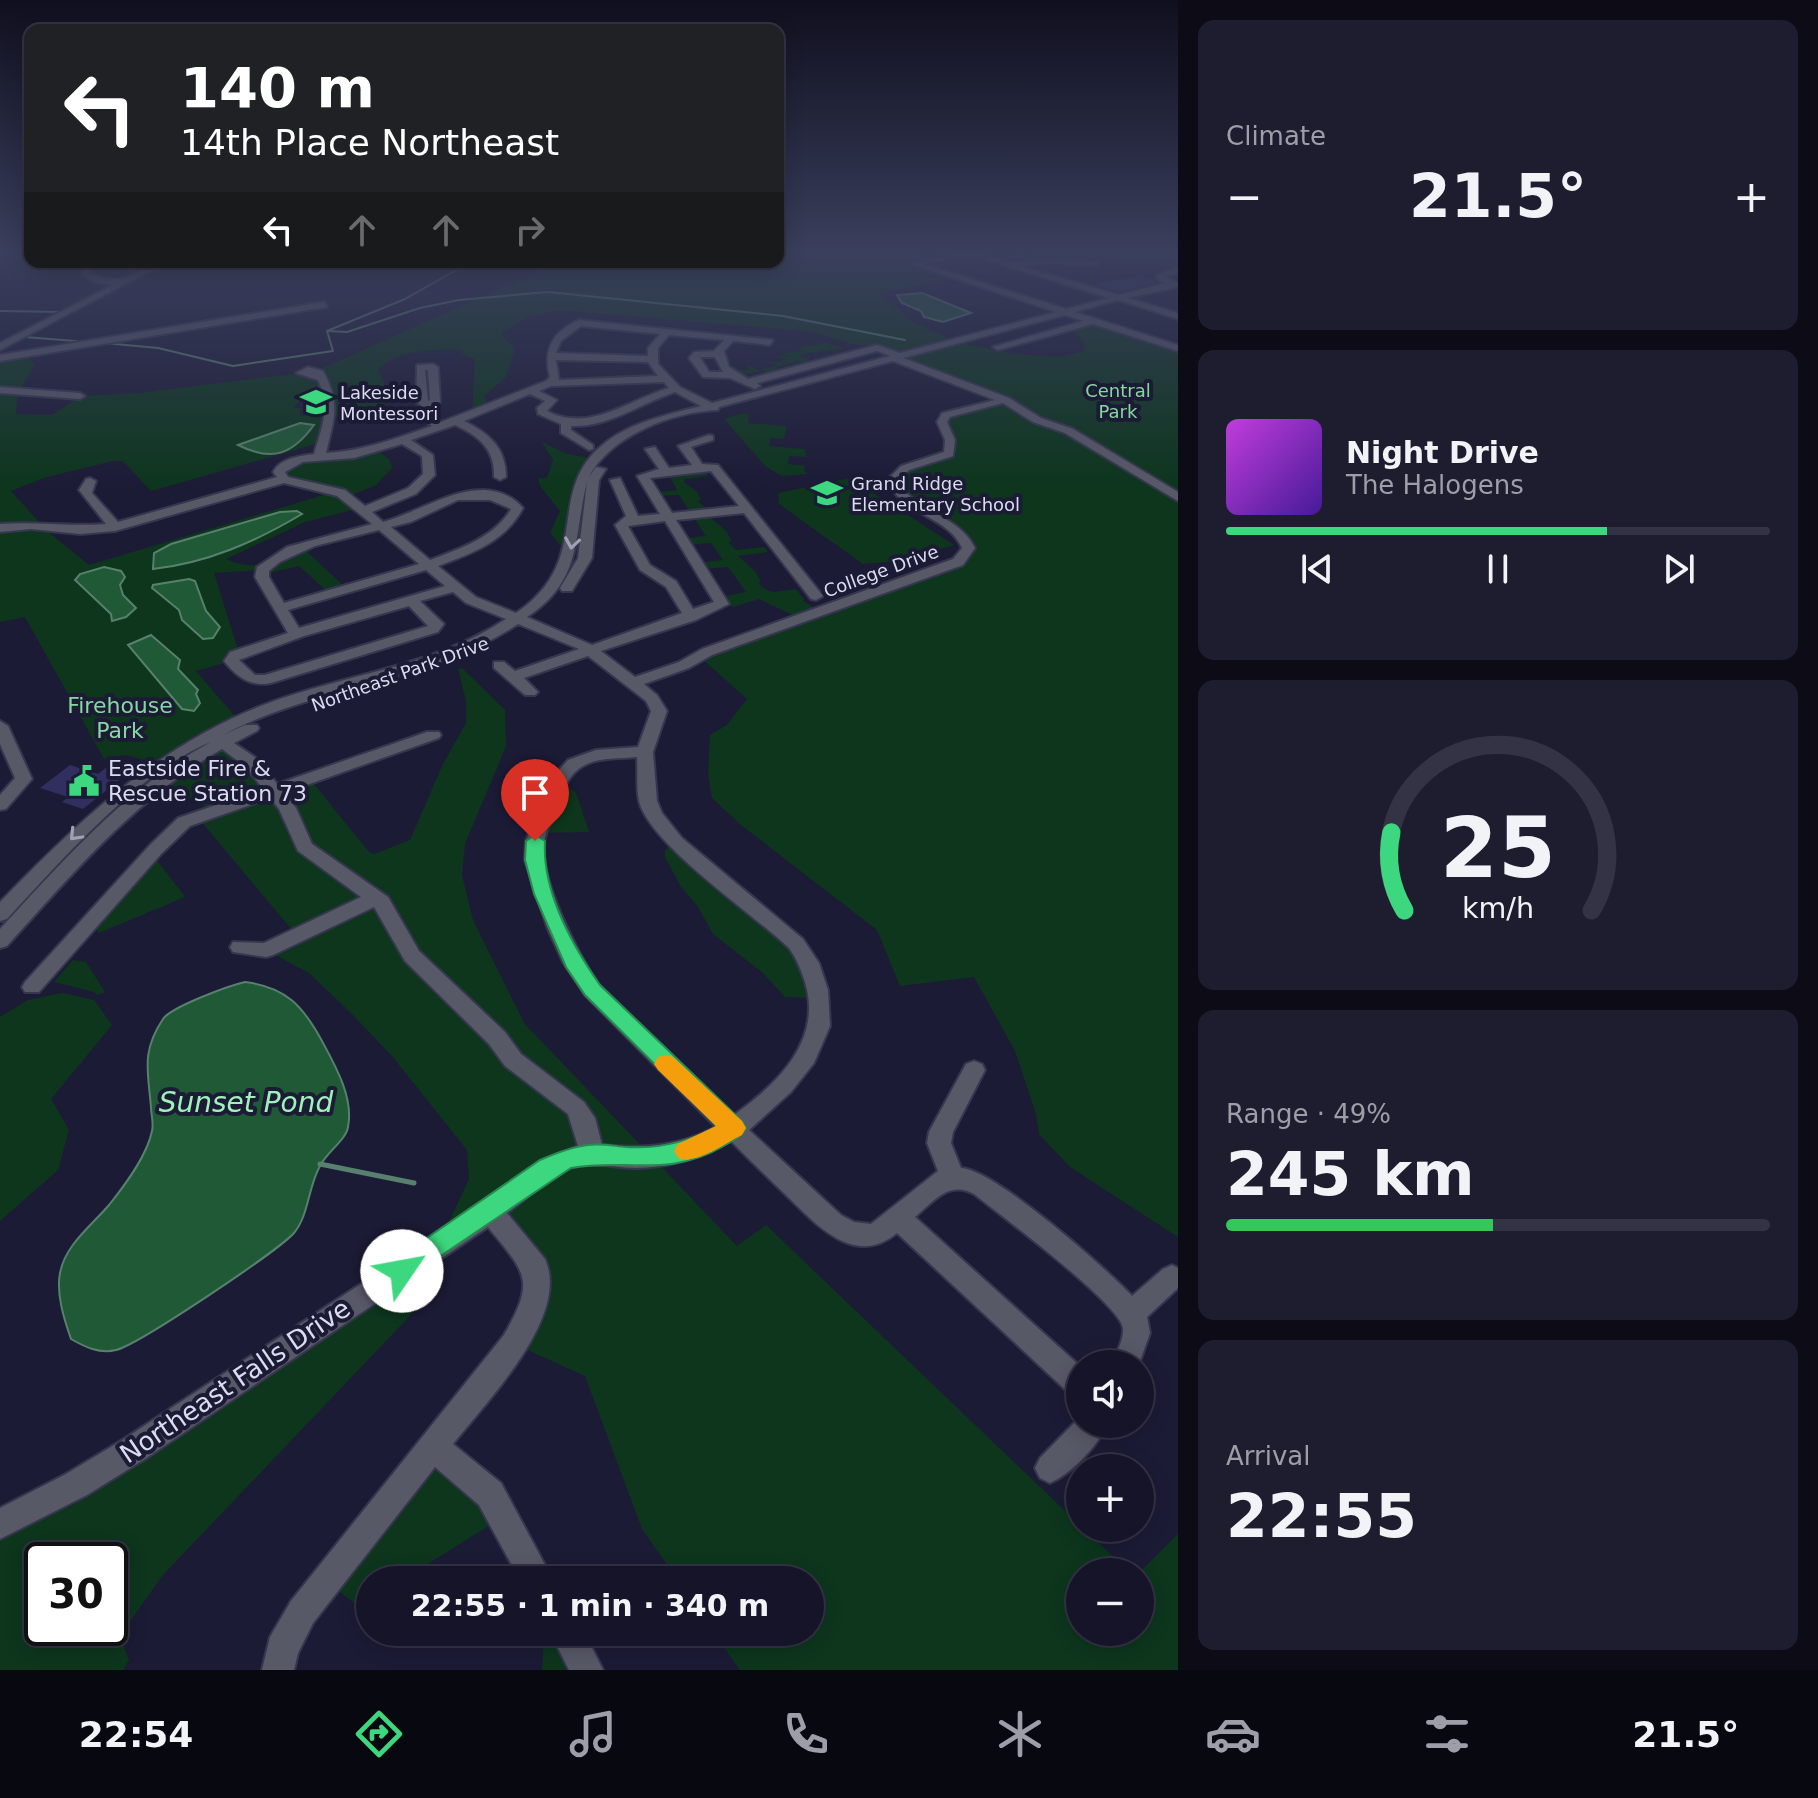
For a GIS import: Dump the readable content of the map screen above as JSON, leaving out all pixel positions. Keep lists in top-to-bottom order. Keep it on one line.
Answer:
{"streets":{"street":["College Drive","Northeast Park Drive","Northeast Falls Drive"]},"crossings":[["College Drive","Northeast Falls Drive"]],"water":["Sunset Pond"],"parks":["Central Park","Firehouse Park"],"places":{"school or university":["Lakeside Montessori","Grand Ridge Elementary School"],"public building":["Eastside Fire & Rescue Station 73"]},"page":{"tile":["Climate",["Range · 49%","245 km"],["Arrival","22:55"]],"turn":["140 m","14th Place Northeast"],"heat":["−","21.5°","+"],"song":["Night Drive","The Halogens"],"map_buttons":["+","−"],"limit":"30","trip":"22:55 · 1 min · 340 m","tabs":["22:54","21.5°"],"gauge":["25","km/h"]}}
